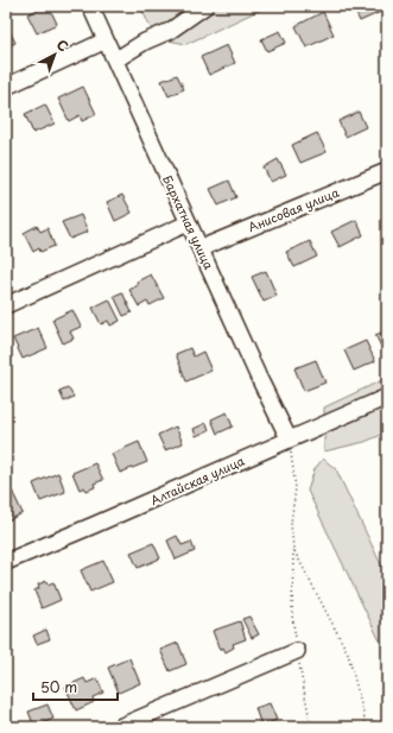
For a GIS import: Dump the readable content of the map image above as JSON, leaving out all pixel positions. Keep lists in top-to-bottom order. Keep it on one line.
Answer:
{"streets":{"street":["Анисовая улица","Бархатная улица","Алтайская улица"]},"crossings":[["Анисовая улица","Бархатная улица"],["Бархатная улица","Алтайская улица"]],"scale_bar":"50 m","north":"top right"}
